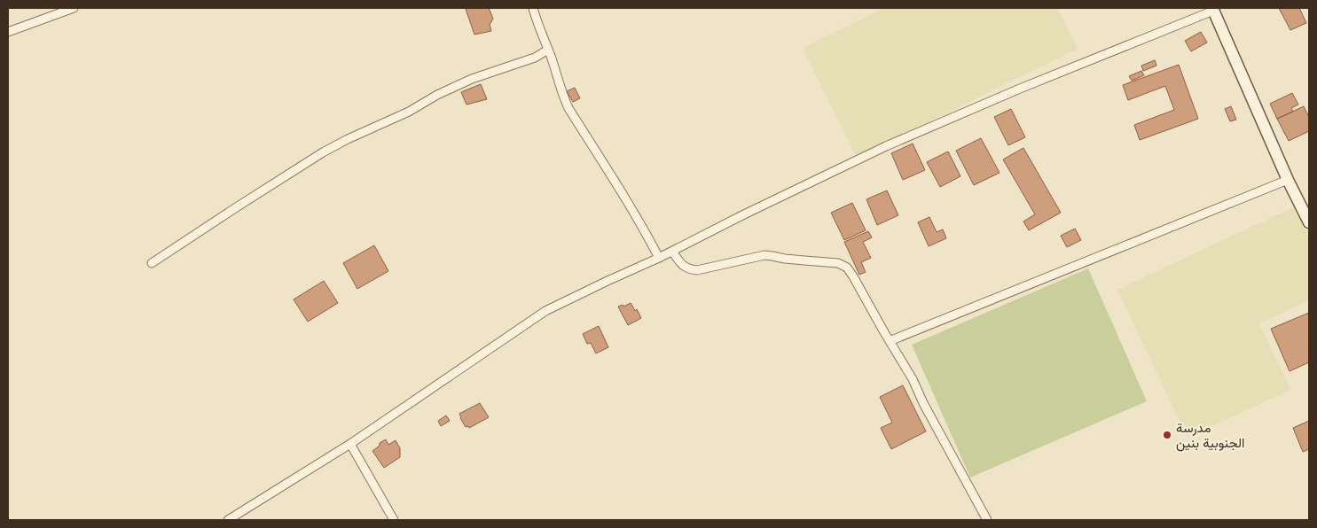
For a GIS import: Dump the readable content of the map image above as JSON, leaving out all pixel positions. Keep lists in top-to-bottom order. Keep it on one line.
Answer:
{"places":["مدرسة الجنوبية بنين"]}
